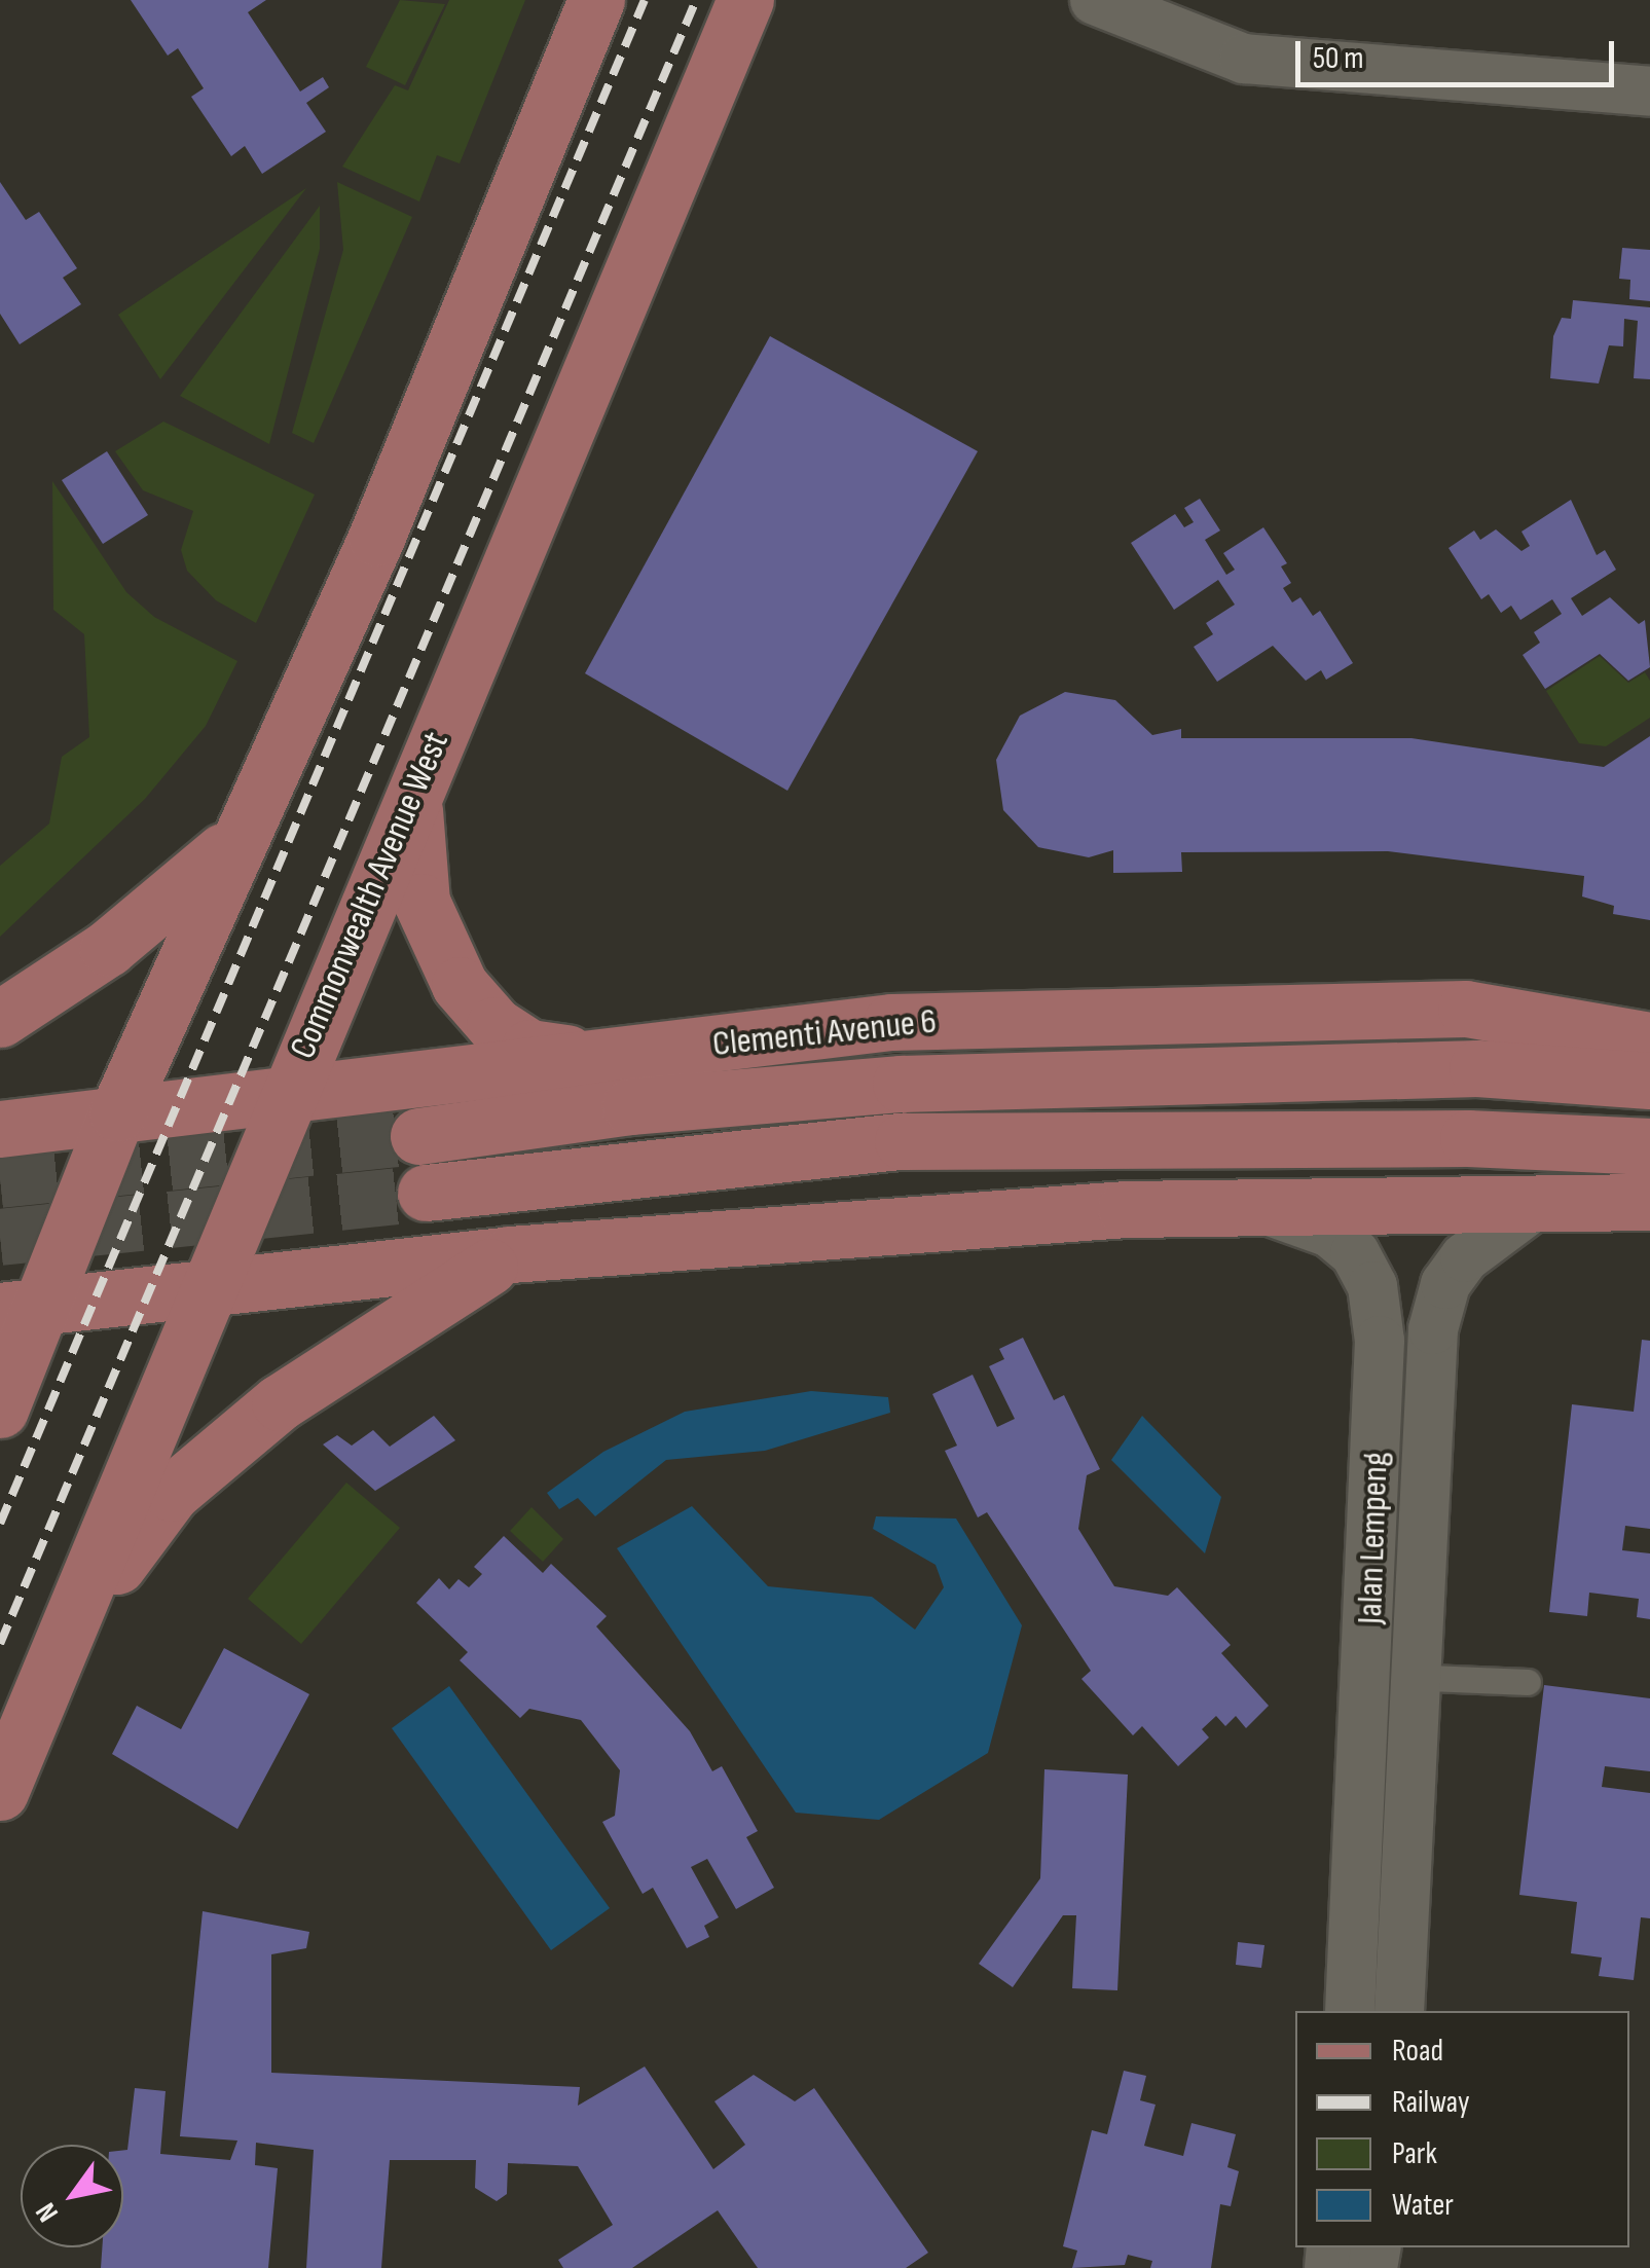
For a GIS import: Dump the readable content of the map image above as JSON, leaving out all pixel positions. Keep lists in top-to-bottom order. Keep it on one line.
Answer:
{"streets":{"main road":["Commonwealth Avenue West","Clementi Avenue 6"],"street":["Jalan Lempeng"]},"crossings":[["Commonwealth Avenue West","Clementi Avenue 6"]],"legend":["Road","Railway","Park","Water"],"scale_bar":"50 m","north":"bottom left"}
